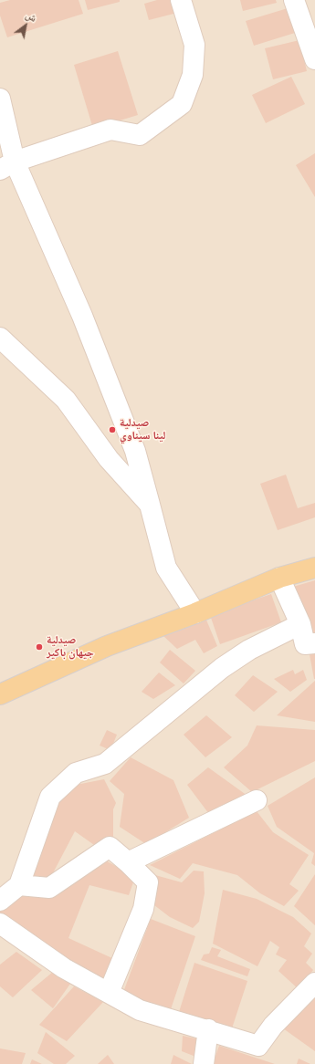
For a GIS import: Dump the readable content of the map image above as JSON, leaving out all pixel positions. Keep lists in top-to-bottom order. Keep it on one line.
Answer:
{"places":["صيدلية لينا سيناوي","صيدلية جيهان باكير"],"north":"top right"}
